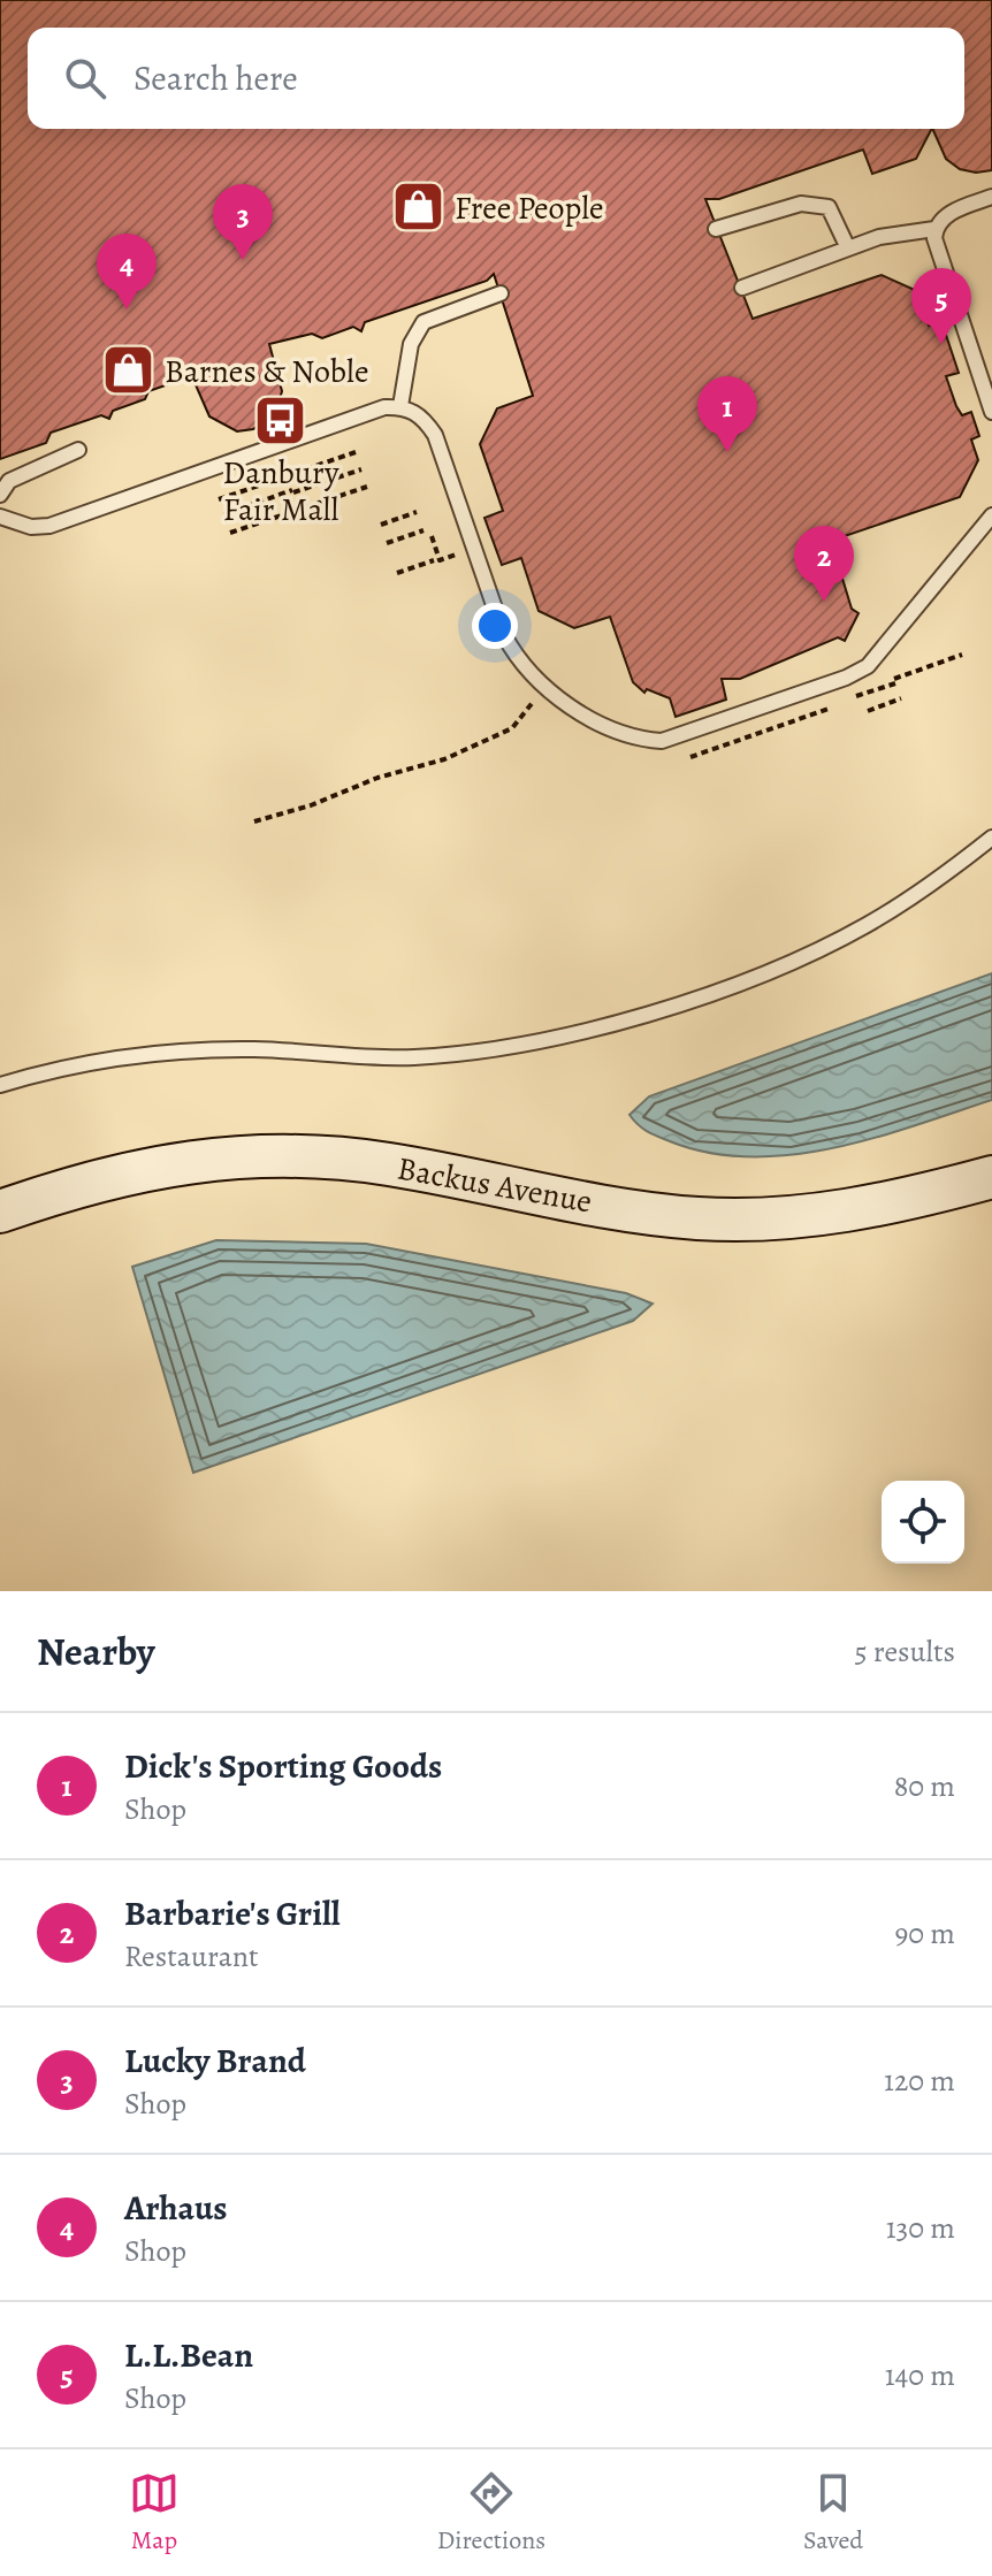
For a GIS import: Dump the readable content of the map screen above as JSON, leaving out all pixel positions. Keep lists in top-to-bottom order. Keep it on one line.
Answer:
{"streets":{"main road":["Backus Avenue"]},"places":{"shop":["Free People","Barnes & Noble"],"bus stop":["Danbury Fair Mall"]},"page":{"search":"Search here","pins":["3","4","5","1","2"],"heading":["Nearby","5 results"],"list":[{"mark":"1","name":"Dick's Sporting Goods","note":"Shop","value":"80 m"},{"mark":"2","name":"Barbarie's Grill","note":"Restaurant","value":"90 m"},{"mark":"3","name":"Lucky Brand","note":"Shop","value":"120 m"},{"mark":"4","name":"Arhaus","note":"Shop","value":"130 m"},{"mark":"5","name":"L.L.Bean","note":"Shop","value":"140 m"}],"nav":["Map","Directions","Saved"]}}
